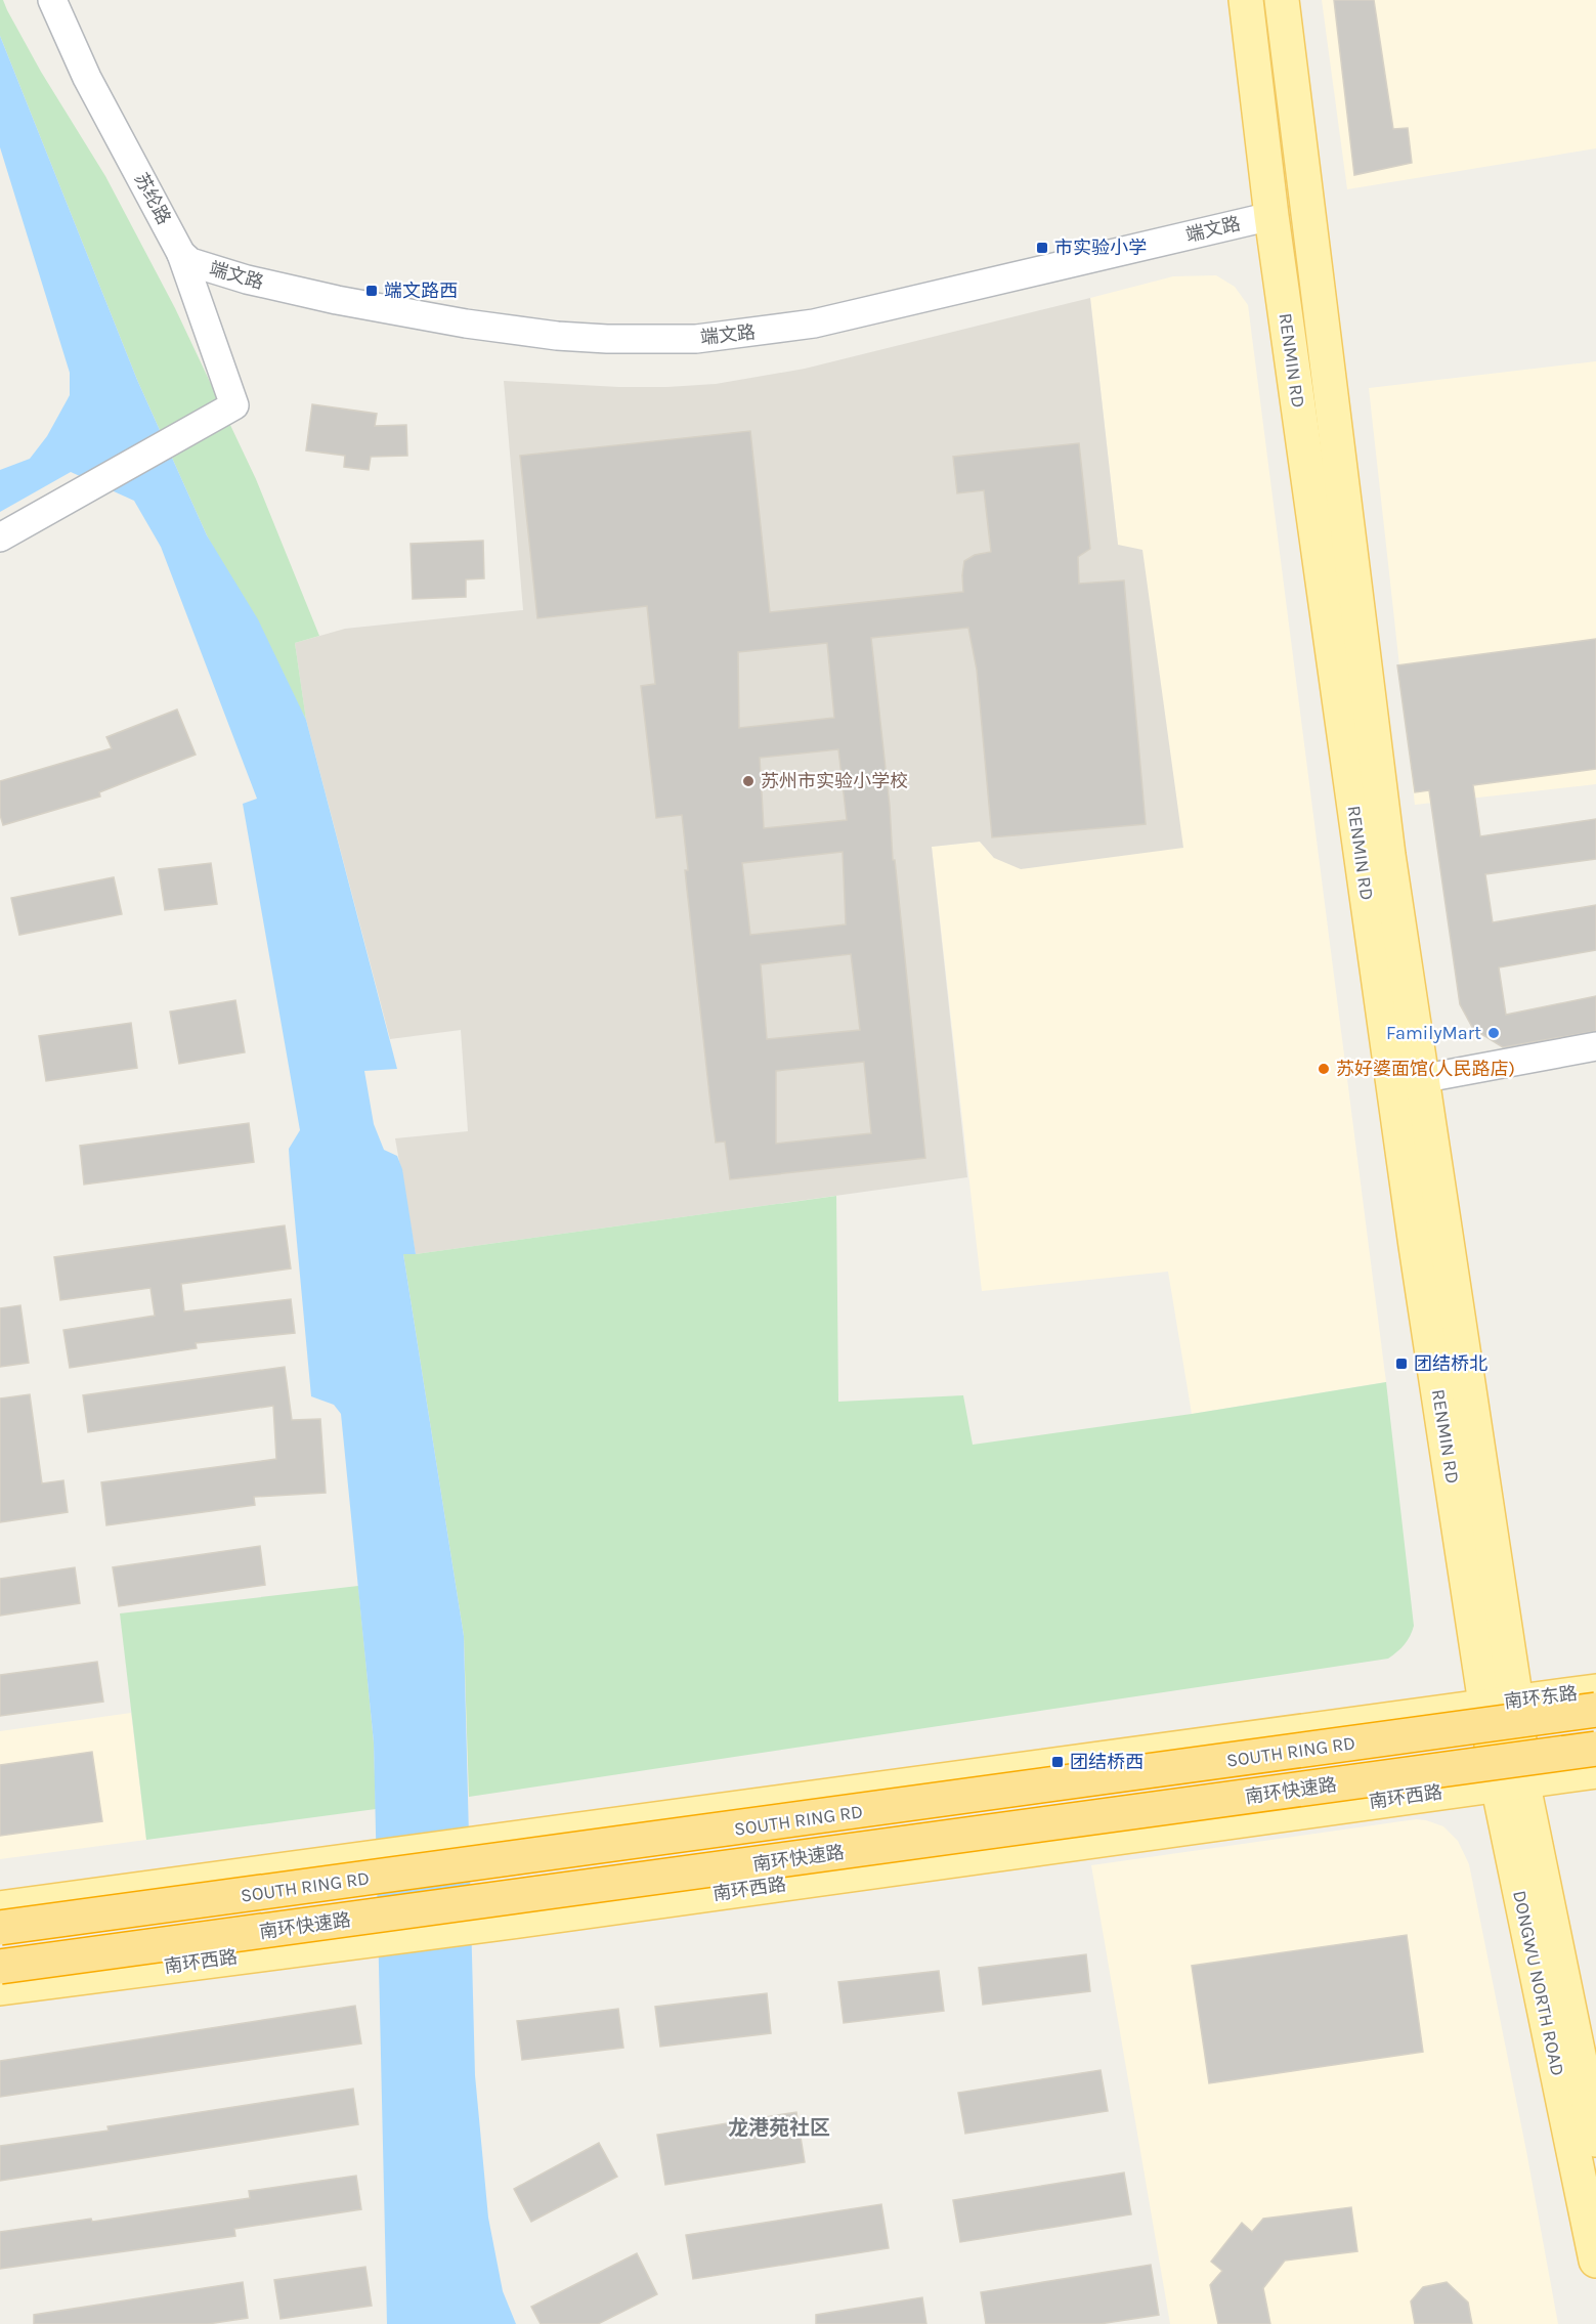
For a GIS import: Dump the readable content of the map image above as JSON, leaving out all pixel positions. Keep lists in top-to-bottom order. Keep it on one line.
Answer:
{"streets":{"highway":["SOUTH RING RD","南环快速路"],"main road":["RENMIN RD","南环东路","南环西路","DONGWU NORTH ROAD"],"street":["苏纶路","端文路"]},"crossings":[["苏纶路","端文路"],["端文路","RENMIN RD"],["RENMIN RD","南环东路"],["RENMIN RD","DONGWU NORTH ROAD"],["南环东路","DONGWU NORTH ROAD"],["南环西路","DONGWU NORTH ROAD"]],"districts":["龙港苑社区"],"places":{"transit":["市实验小学","端文路西","团结桥北","团结桥西"],"other":["苏州市实验小学校","FamilyMart","苏好婆面馆(人民路店)"]}}
